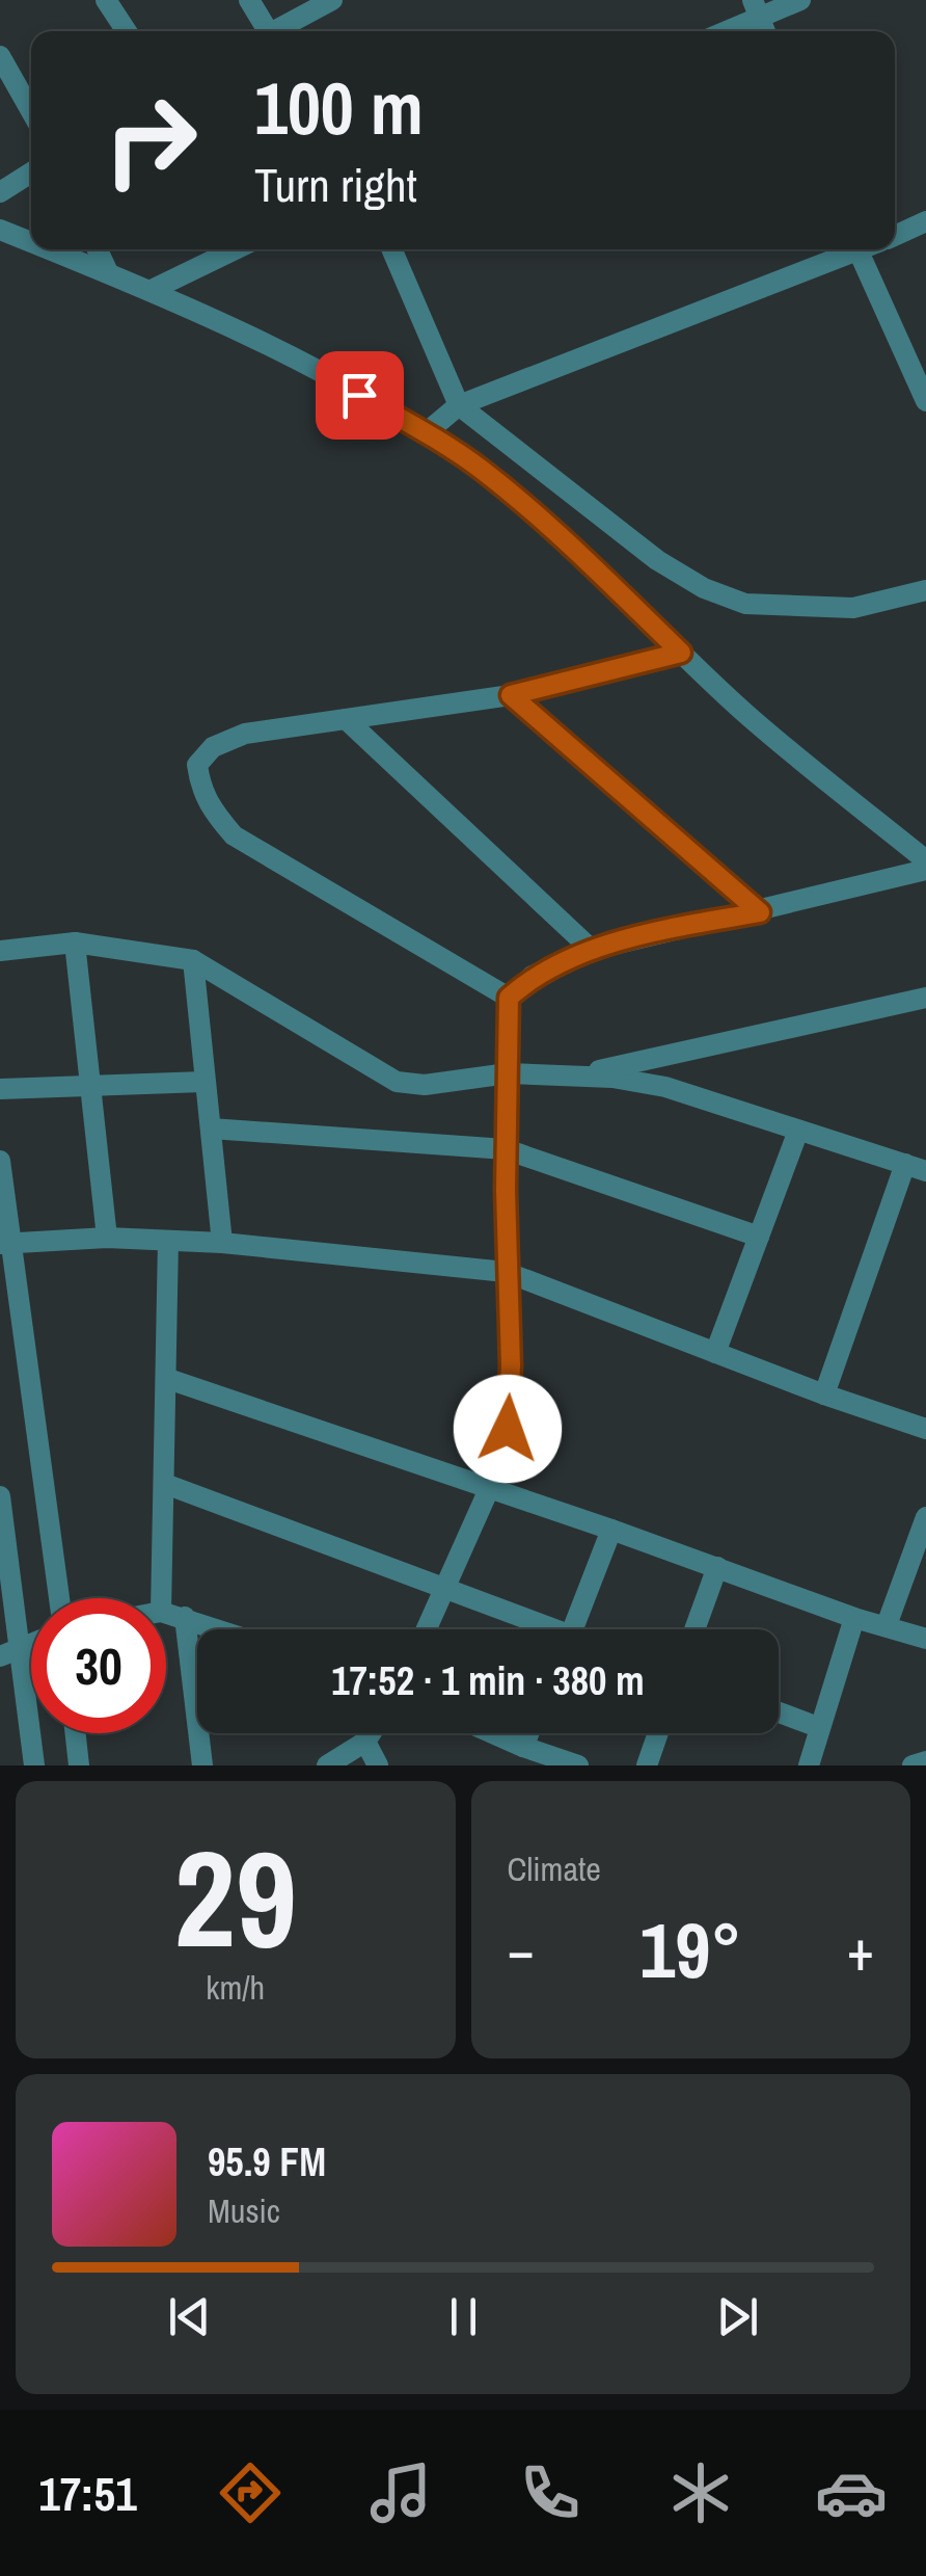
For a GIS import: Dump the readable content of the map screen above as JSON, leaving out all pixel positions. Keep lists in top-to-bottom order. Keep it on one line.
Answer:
{"page":{"turn":["100 m","Turn right"],"limit":"30","trip":"17:52 · 1 min · 380 m","tile":[["29","km/h"],"Climate"],"heat":["−","19°","+"],"song":["95.9 FM","Music"],"tabs":"17:51"}}
